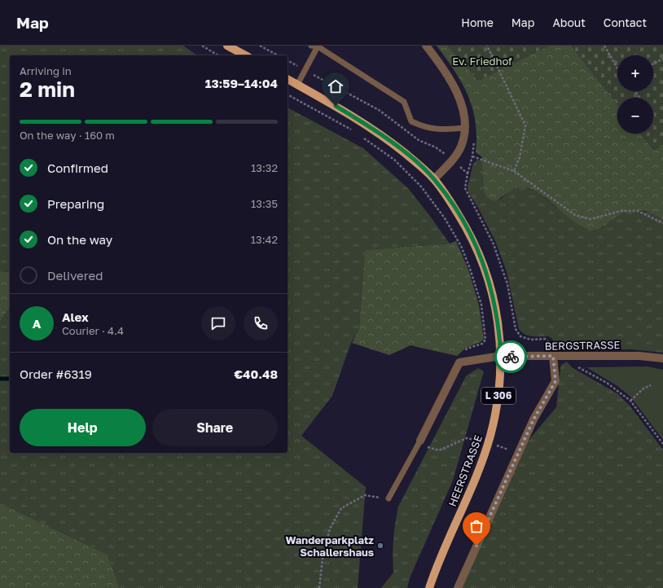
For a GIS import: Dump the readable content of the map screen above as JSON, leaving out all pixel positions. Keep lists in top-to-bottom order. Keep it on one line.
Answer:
{"streets":{"main road":["L 306","HEERSTRASSE"],"street":["BERGSTRASSE"]},"crossings":[["BERGSTRASSE","HEERSTRASSE"],["L 306","HEERSTRASSE"]],"parks":["Ev. Friedhof"],"places":["Wanderparkplatz Schallershaus"],"page":{"header":"Map","nav":["Home","Map","About","Contact"],"map_buttons":["+","−"],"heading":["2 min","Arriving in","13:59–14:04"],"panel":["Alex","Courier · 4.4","Order #6319","€40.48"],"bar":"On the way · 160 m","list":[["Confirmed","13:32"],["Preparing","13:35"],["On the way","13:42"],"Delivered"],"round":"A","buttons":["Help","Share"]}}
